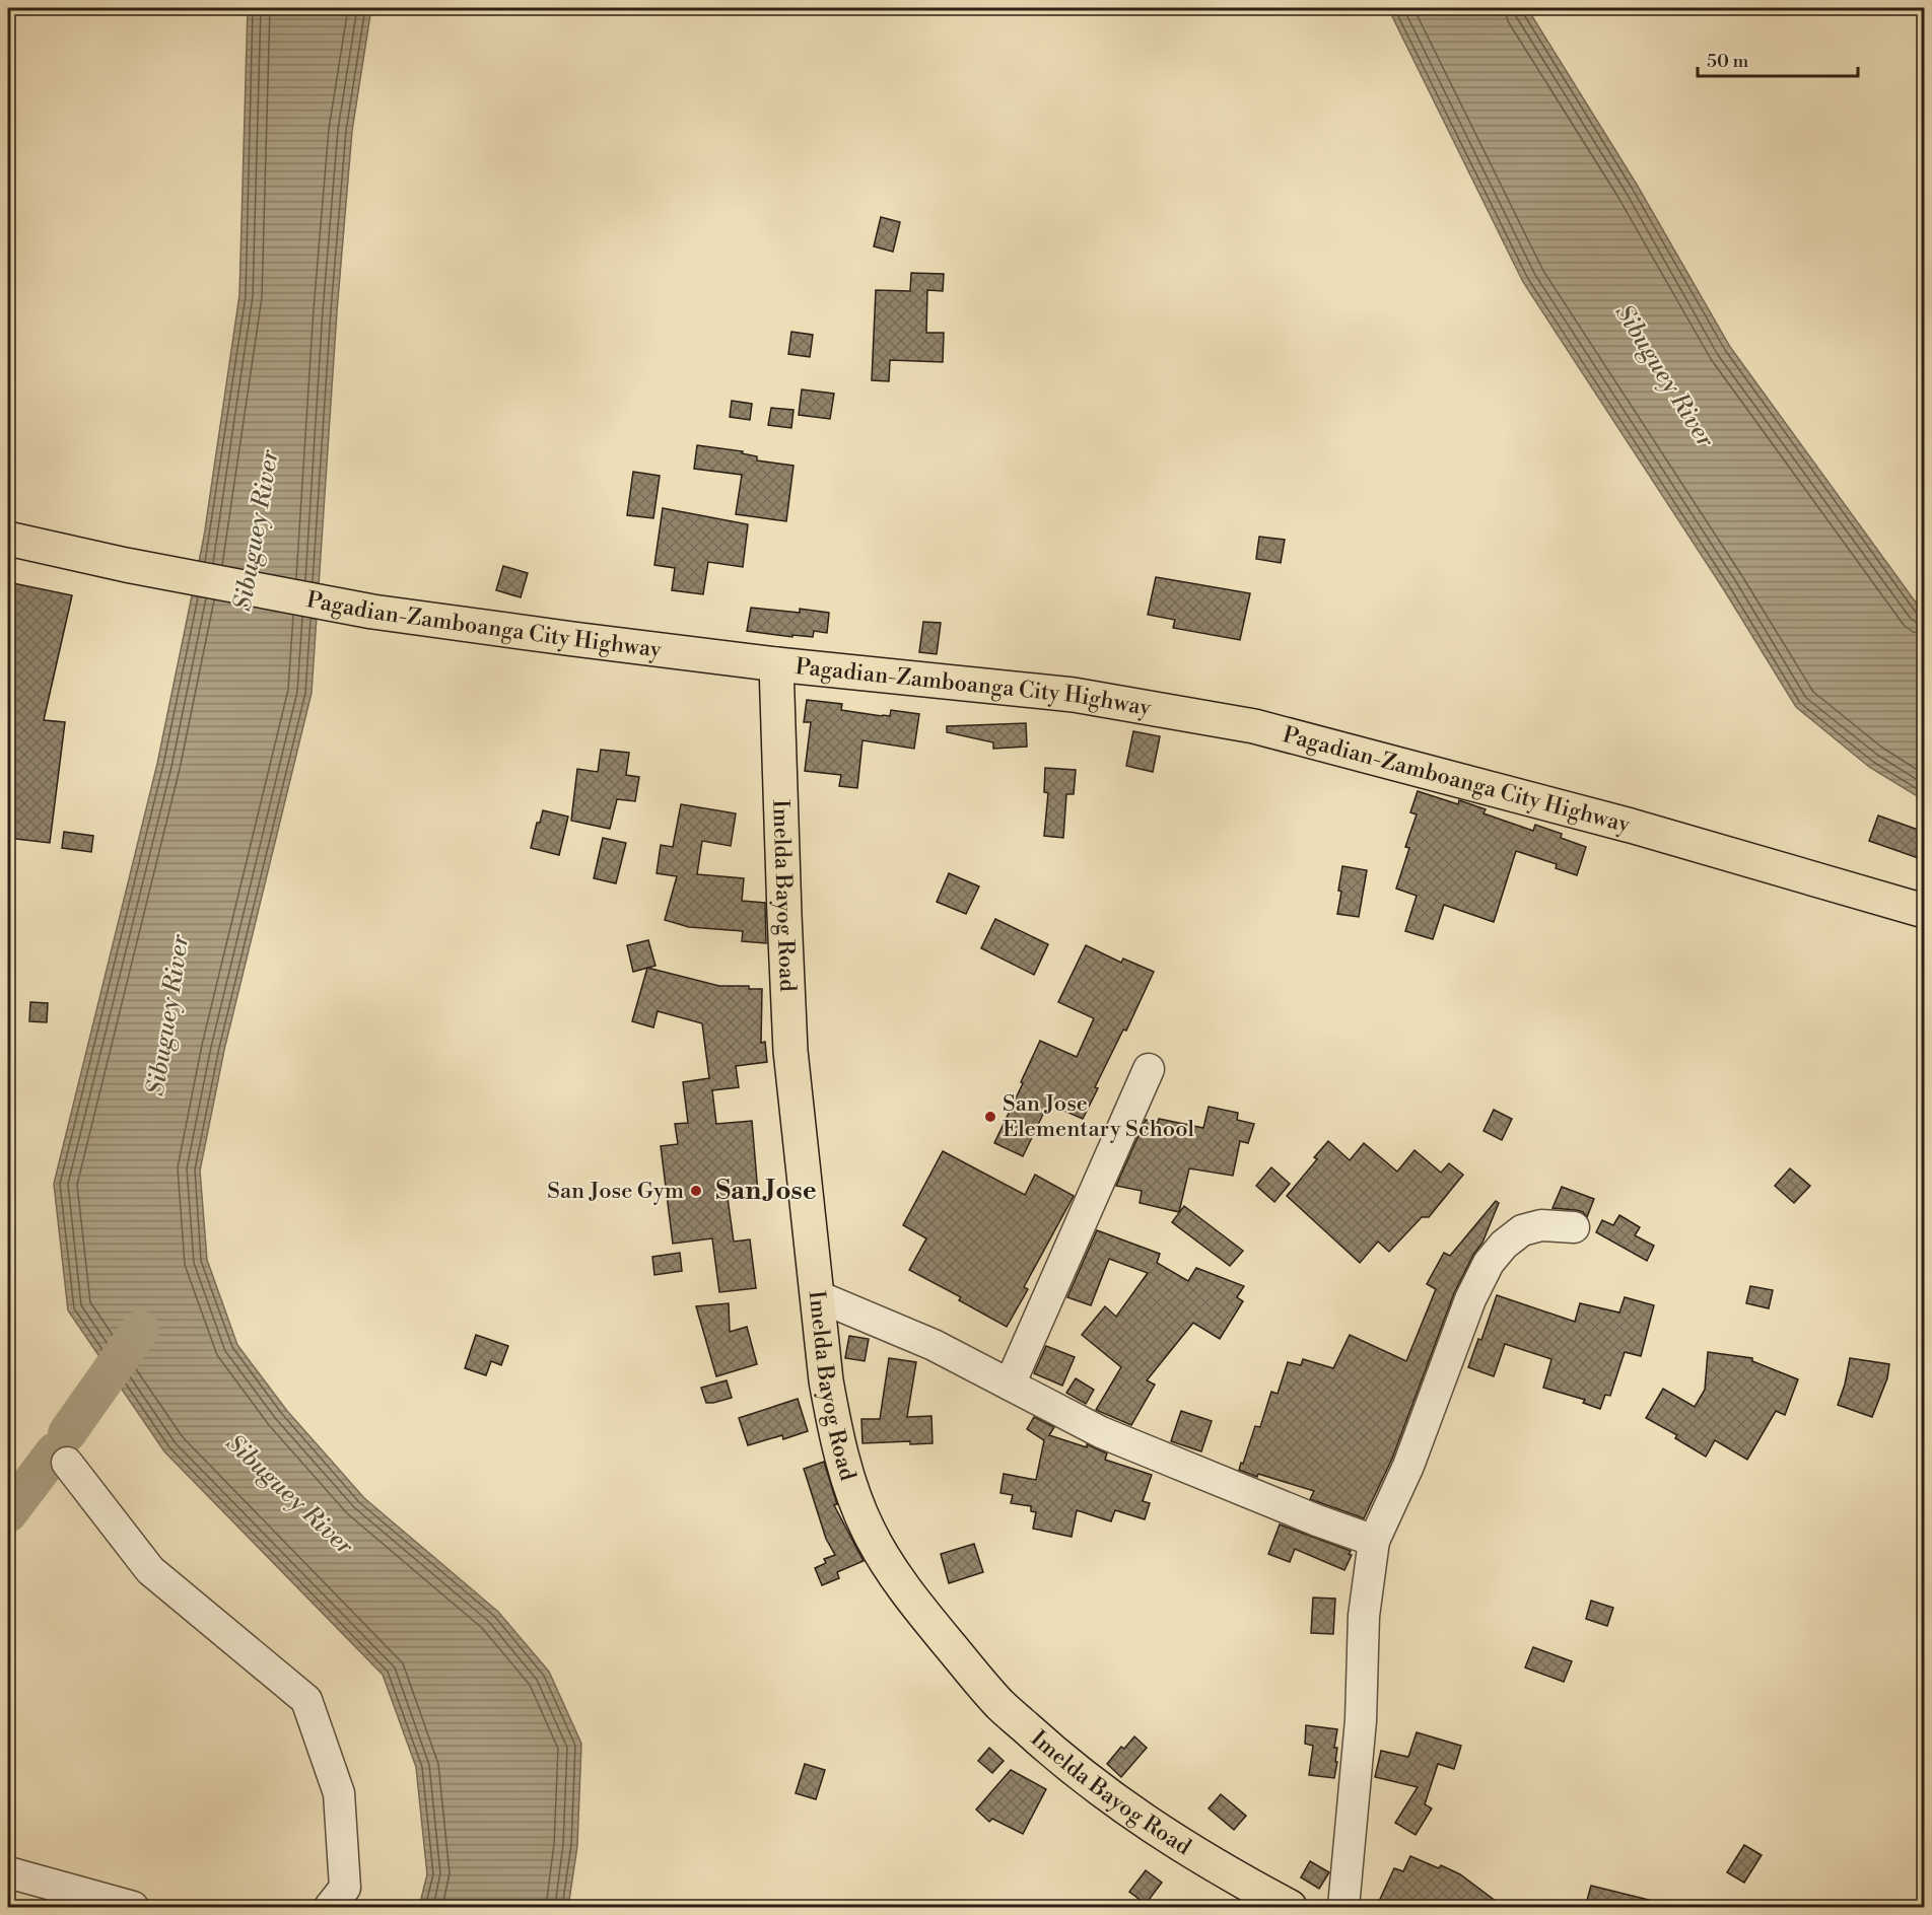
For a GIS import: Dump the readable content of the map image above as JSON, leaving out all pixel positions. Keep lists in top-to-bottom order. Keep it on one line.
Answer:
{"streets":{"main road":["Pagadian-Zamboanga City Highway","Imelda Bayog Road"]},"crossings":[["Pagadian-Zamboanga City Highway","Imelda Bayog Road"]],"districts":["San Jose"],"water":["Sibuguey River"],"places":["San Jose Elementary School","San Jose Gym"],"scale_bar":"50 m"}
